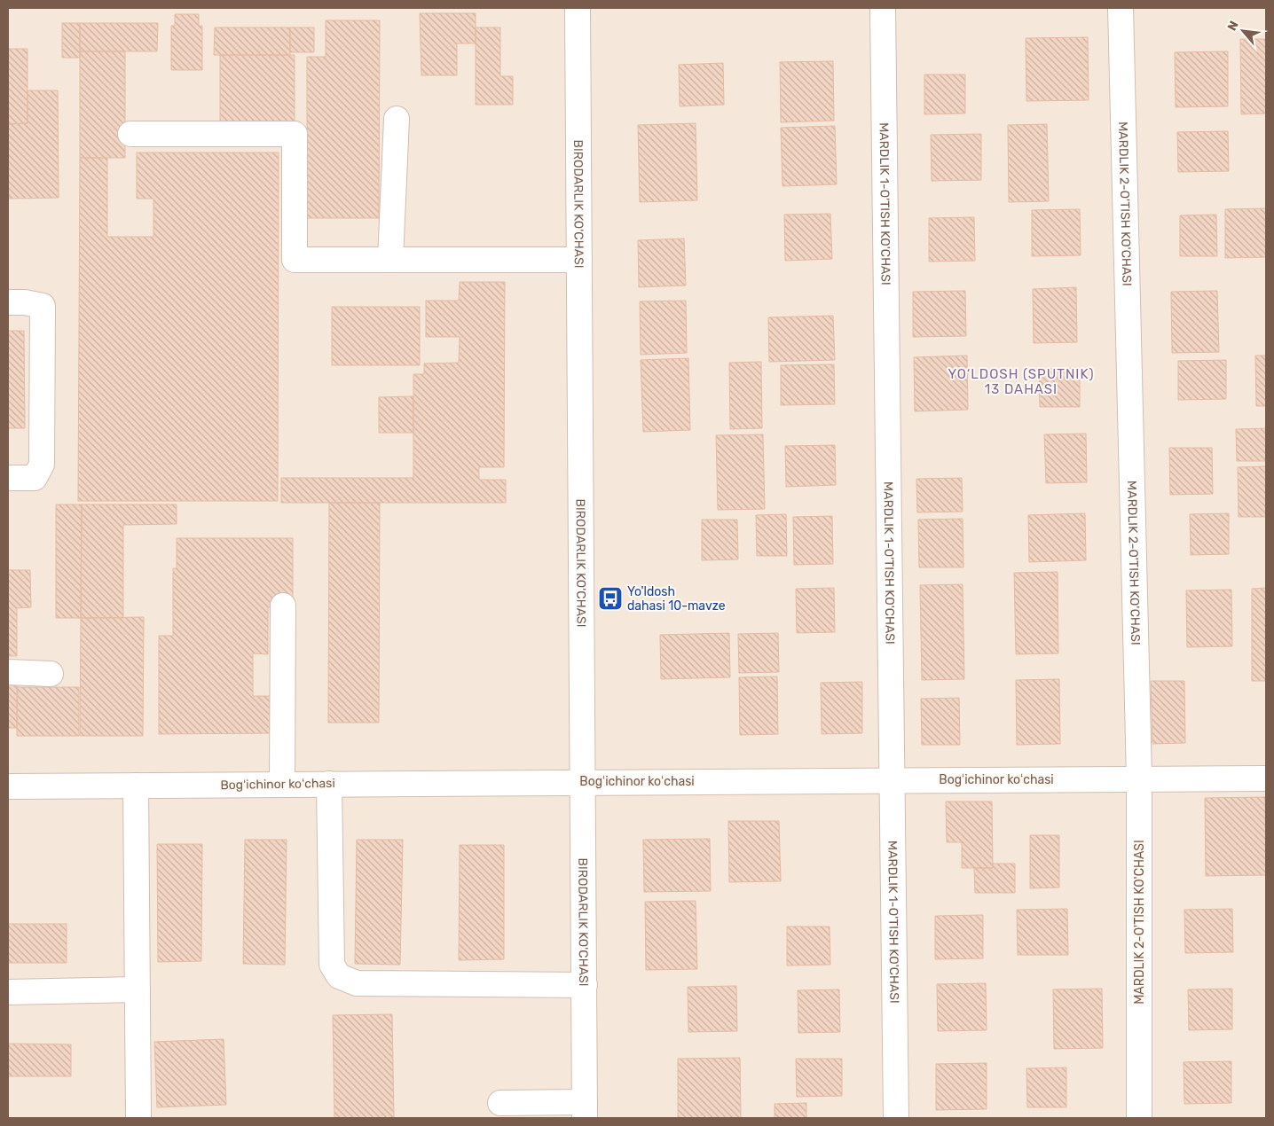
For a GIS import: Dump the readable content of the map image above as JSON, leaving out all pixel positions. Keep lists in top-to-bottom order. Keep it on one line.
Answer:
{"streets":{"street":["BIRODARLIK KO'CHASI","MARDLIK 1-O'TISH KO'CHASI","MARDLIK 2-O'TISH KO'CHASI","Bogʻichinor koʻchasi"]},"crossings":[["BIRODARLIK KO'CHASI","Bogʻichinor koʻchasi"],["MARDLIK 1-O'TISH KO'CHASI","Bogʻichinor koʻchasi"],["MARDLIK 2-O'TISH KO'CHASI","Bogʻichinor koʻchasi"]],"districts":["YO‘LDOSH (SPUTNIK) 13 DAHASI"],"places":{"bus stop":["Yo'ldosh dahasi 10-mavze"]},"north":"top left"}
